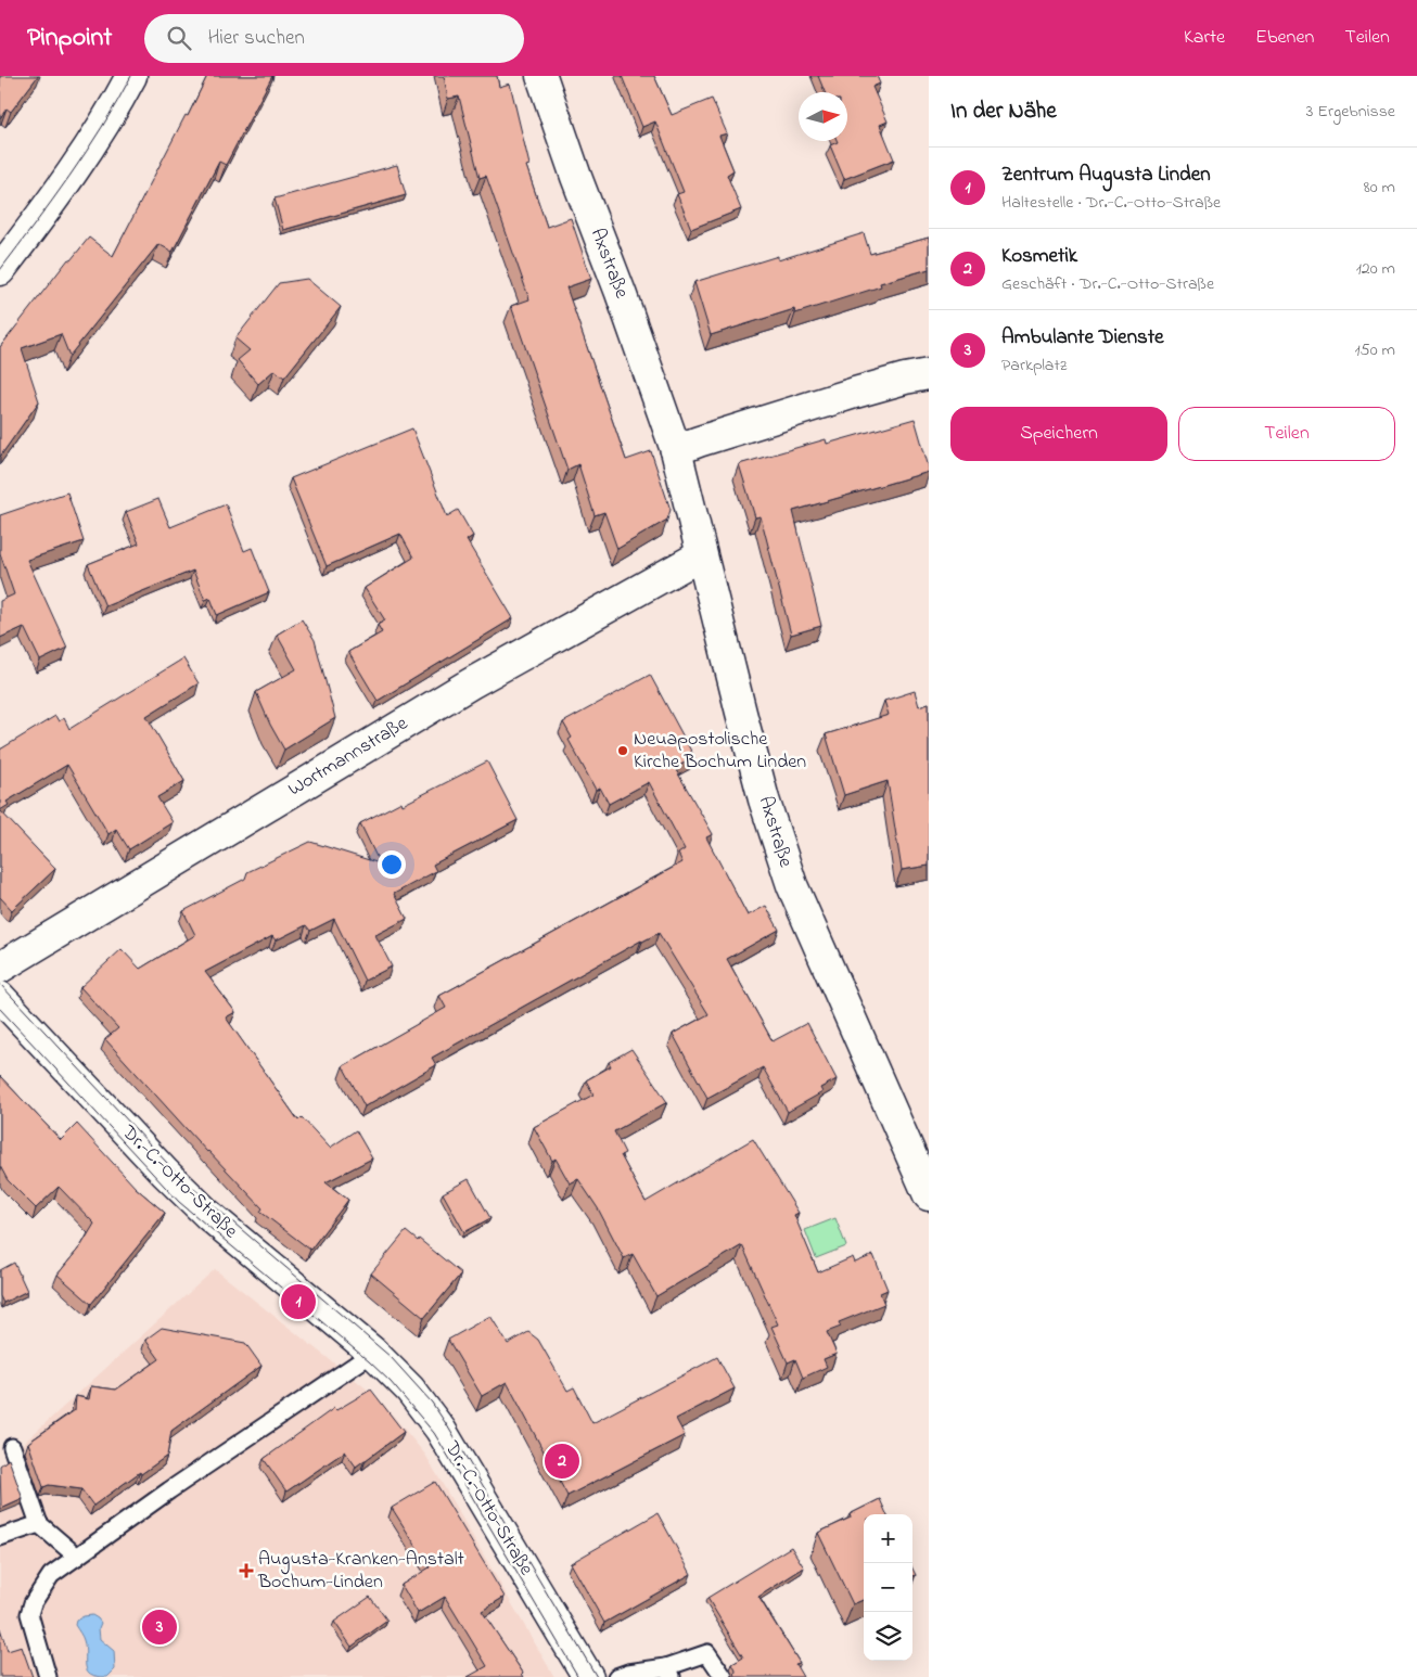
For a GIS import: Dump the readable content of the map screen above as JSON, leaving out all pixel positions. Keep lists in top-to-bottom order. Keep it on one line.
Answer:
{"streets":{"street":["Axstraße","Wortmannstraße","Dr.-C.-Otto-Straße"]},"crossings":[["Axstraße","Wortmannstraße"]],"places":{"other":["Neuapostolische Kirche Bochum Linden"],"health":["Augusta-Kranken-Anstalt Bochum-Linden"]},"north":"right","page":{"header":"Pinpoint","search":"Hier suchen","nav":["Karte","Ebenen","Teilen"],"heading":["In der Nähe","3 Ergebnisse"],"list":[{"mark":"1","name":"Zentrum Augusta Linden","note":"Haltestelle · Dr.-C.-Otto-Straße","value":"80 m"},{"mark":"2","name":"Kosmetik","note":"Geschäft · Dr.-C.-Otto-Straße","value":"120 m"},{"mark":"3","name":"Ambulante Dienste","note":"Parkplatz","value":"150 m"}],"buttons":["Speichern","Teilen"],"pins":["1","2","3"],"map_buttons":["+","−"]}}
